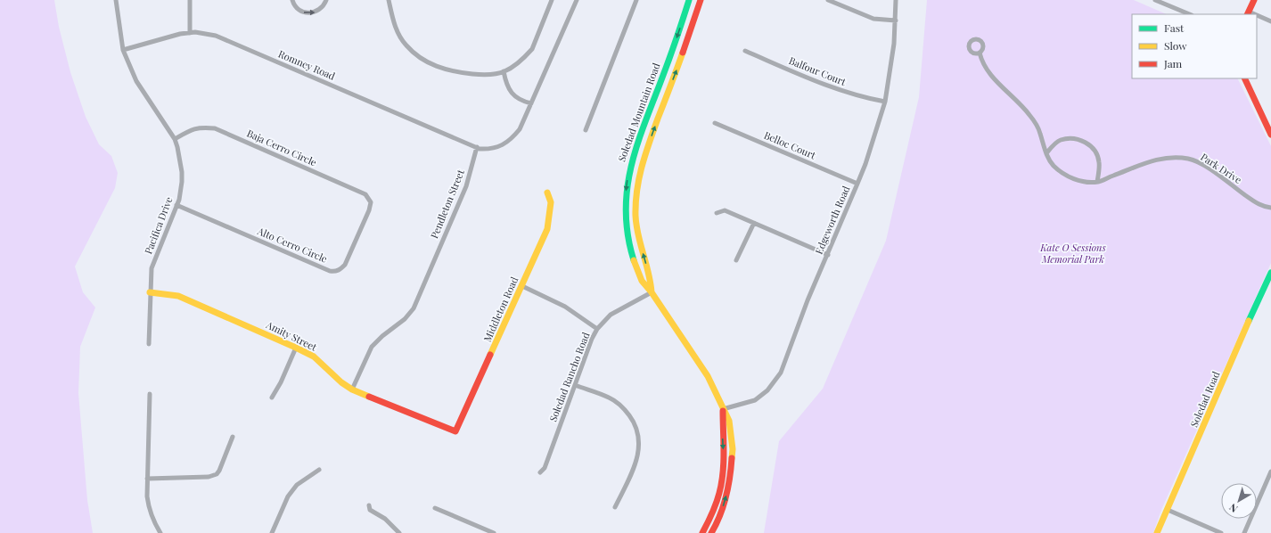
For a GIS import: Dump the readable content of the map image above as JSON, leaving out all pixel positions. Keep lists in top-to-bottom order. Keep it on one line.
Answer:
{"streets":{"main road":["Soledad Mountain Road","Middleton Road","Amity Street","Soledad Road"],"street":["Romney Road","Balfour Court","Belloc Court","Baja Cerro Circle","Park Drive","Pendleton Street","Edgeworth Road","Pacifica Drive","Alto Cerro Circle","Soledad Rancho Road"]},"crossings":[["Romney Road","Pendleton Street"],["Romney Road","Pacifica Drive"],["Balfour Court","Edgeworth Road"],["Soledad Mountain Road","Edgeworth Road"],["Soledad Mountain Road","Soledad Rancho Road"],["Belloc Court","Edgeworth Road"],["Baja Cerro Circle","Pacifica Drive"],["Baja Cerro Circle","Alto Cerro Circle"],["Pendleton Street","Amity Street"],["Pacifica Drive","Alto Cerro Circle"],["Pacifica Drive","Amity Street"],["Middleton Road","Amity Street"]],"parks":["Kate O Sessions Memorial Park"],"legend":["Fast","Slow","Jam"],"north":"bottom left"}
